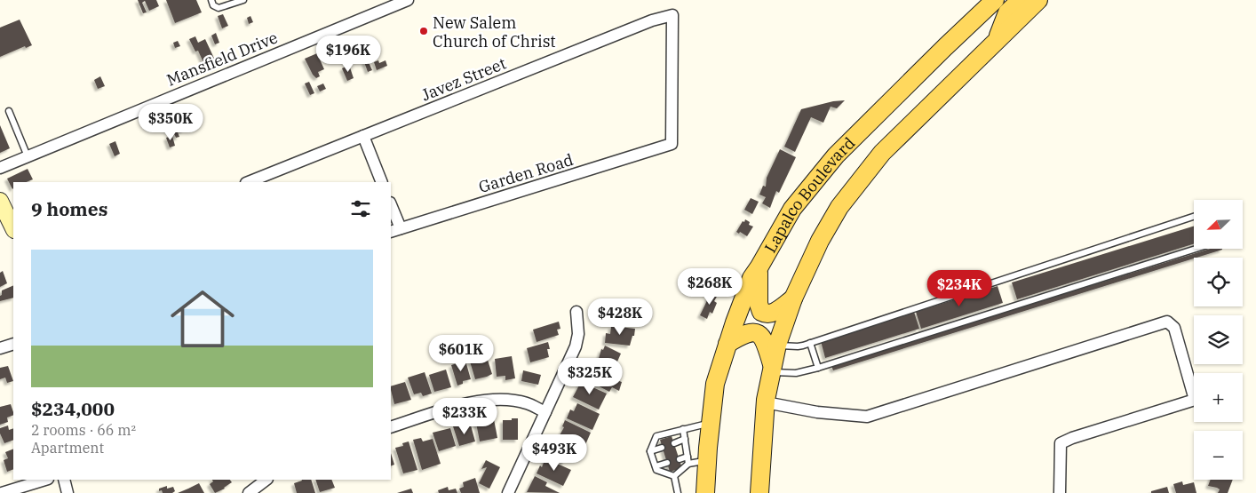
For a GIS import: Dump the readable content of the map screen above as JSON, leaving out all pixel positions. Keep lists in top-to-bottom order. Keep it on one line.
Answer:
{"streets":{"main road":["Lapalco Boulevard"],"street":["Mansfield Drive","Javez Street","Garden Road"]},"crossings":[["Javez Street","Garden Road"]],"places":["New Salem Church of Christ"],"north":"bottom left","page":{"price":["$196K","$350K","$268K","$234K","$428K","$601K","$325K","$233K","$493K"],"heading":"9 homes","map_buttons":["+","−"],"list":[{"name":"$234,000","note":"2 rooms · 66 m² · Apartment"}]}}
